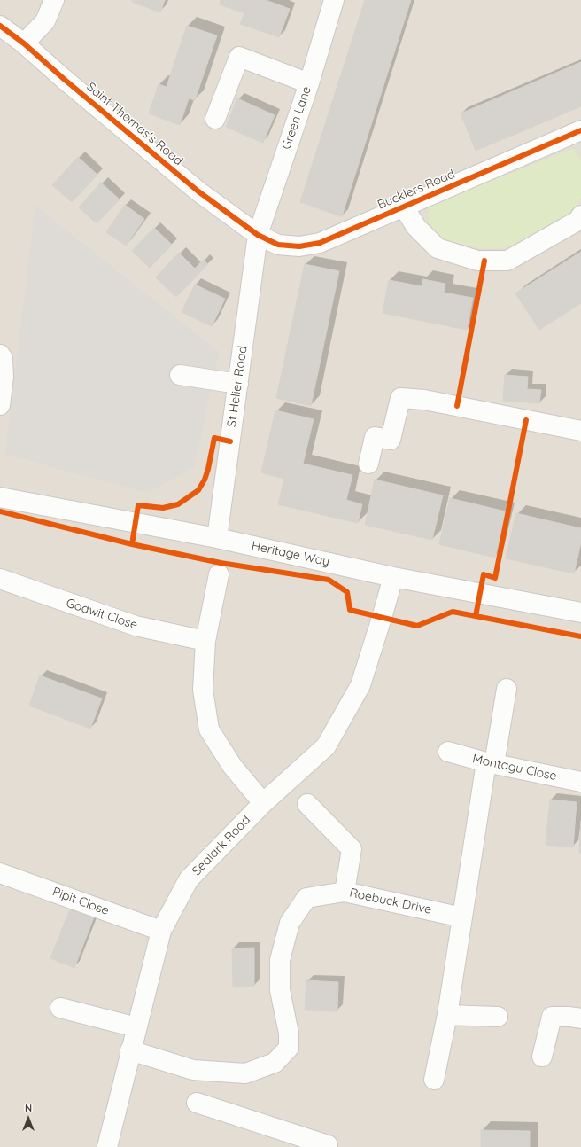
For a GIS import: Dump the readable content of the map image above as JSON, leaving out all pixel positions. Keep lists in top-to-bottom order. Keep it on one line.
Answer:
{"streets":{"street":["Green Lane","Saint Thomas's Road","Bucklers Road","St Helier Road","Heritage Way","Godwit Close","Montagu Close","Sealark Road","Pipit Close","Roebuck Drive"]},"crossings":[["Green Lane","Saint Thomas's Road"],["Green Lane","Bucklers Road"],["Green Lane","St Helier Road"],["Saint Thomas's Road","Bucklers Road"],["Saint Thomas's Road","St Helier Road"],["Bucklers Road","St Helier Road"],["St Helier Road","Heritage Way"],["Heritage Way","Sealark Road"],["Sealark Road","Pipit Close"],["Sealark Road","Roebuck Drive"]],"north":"top"}
